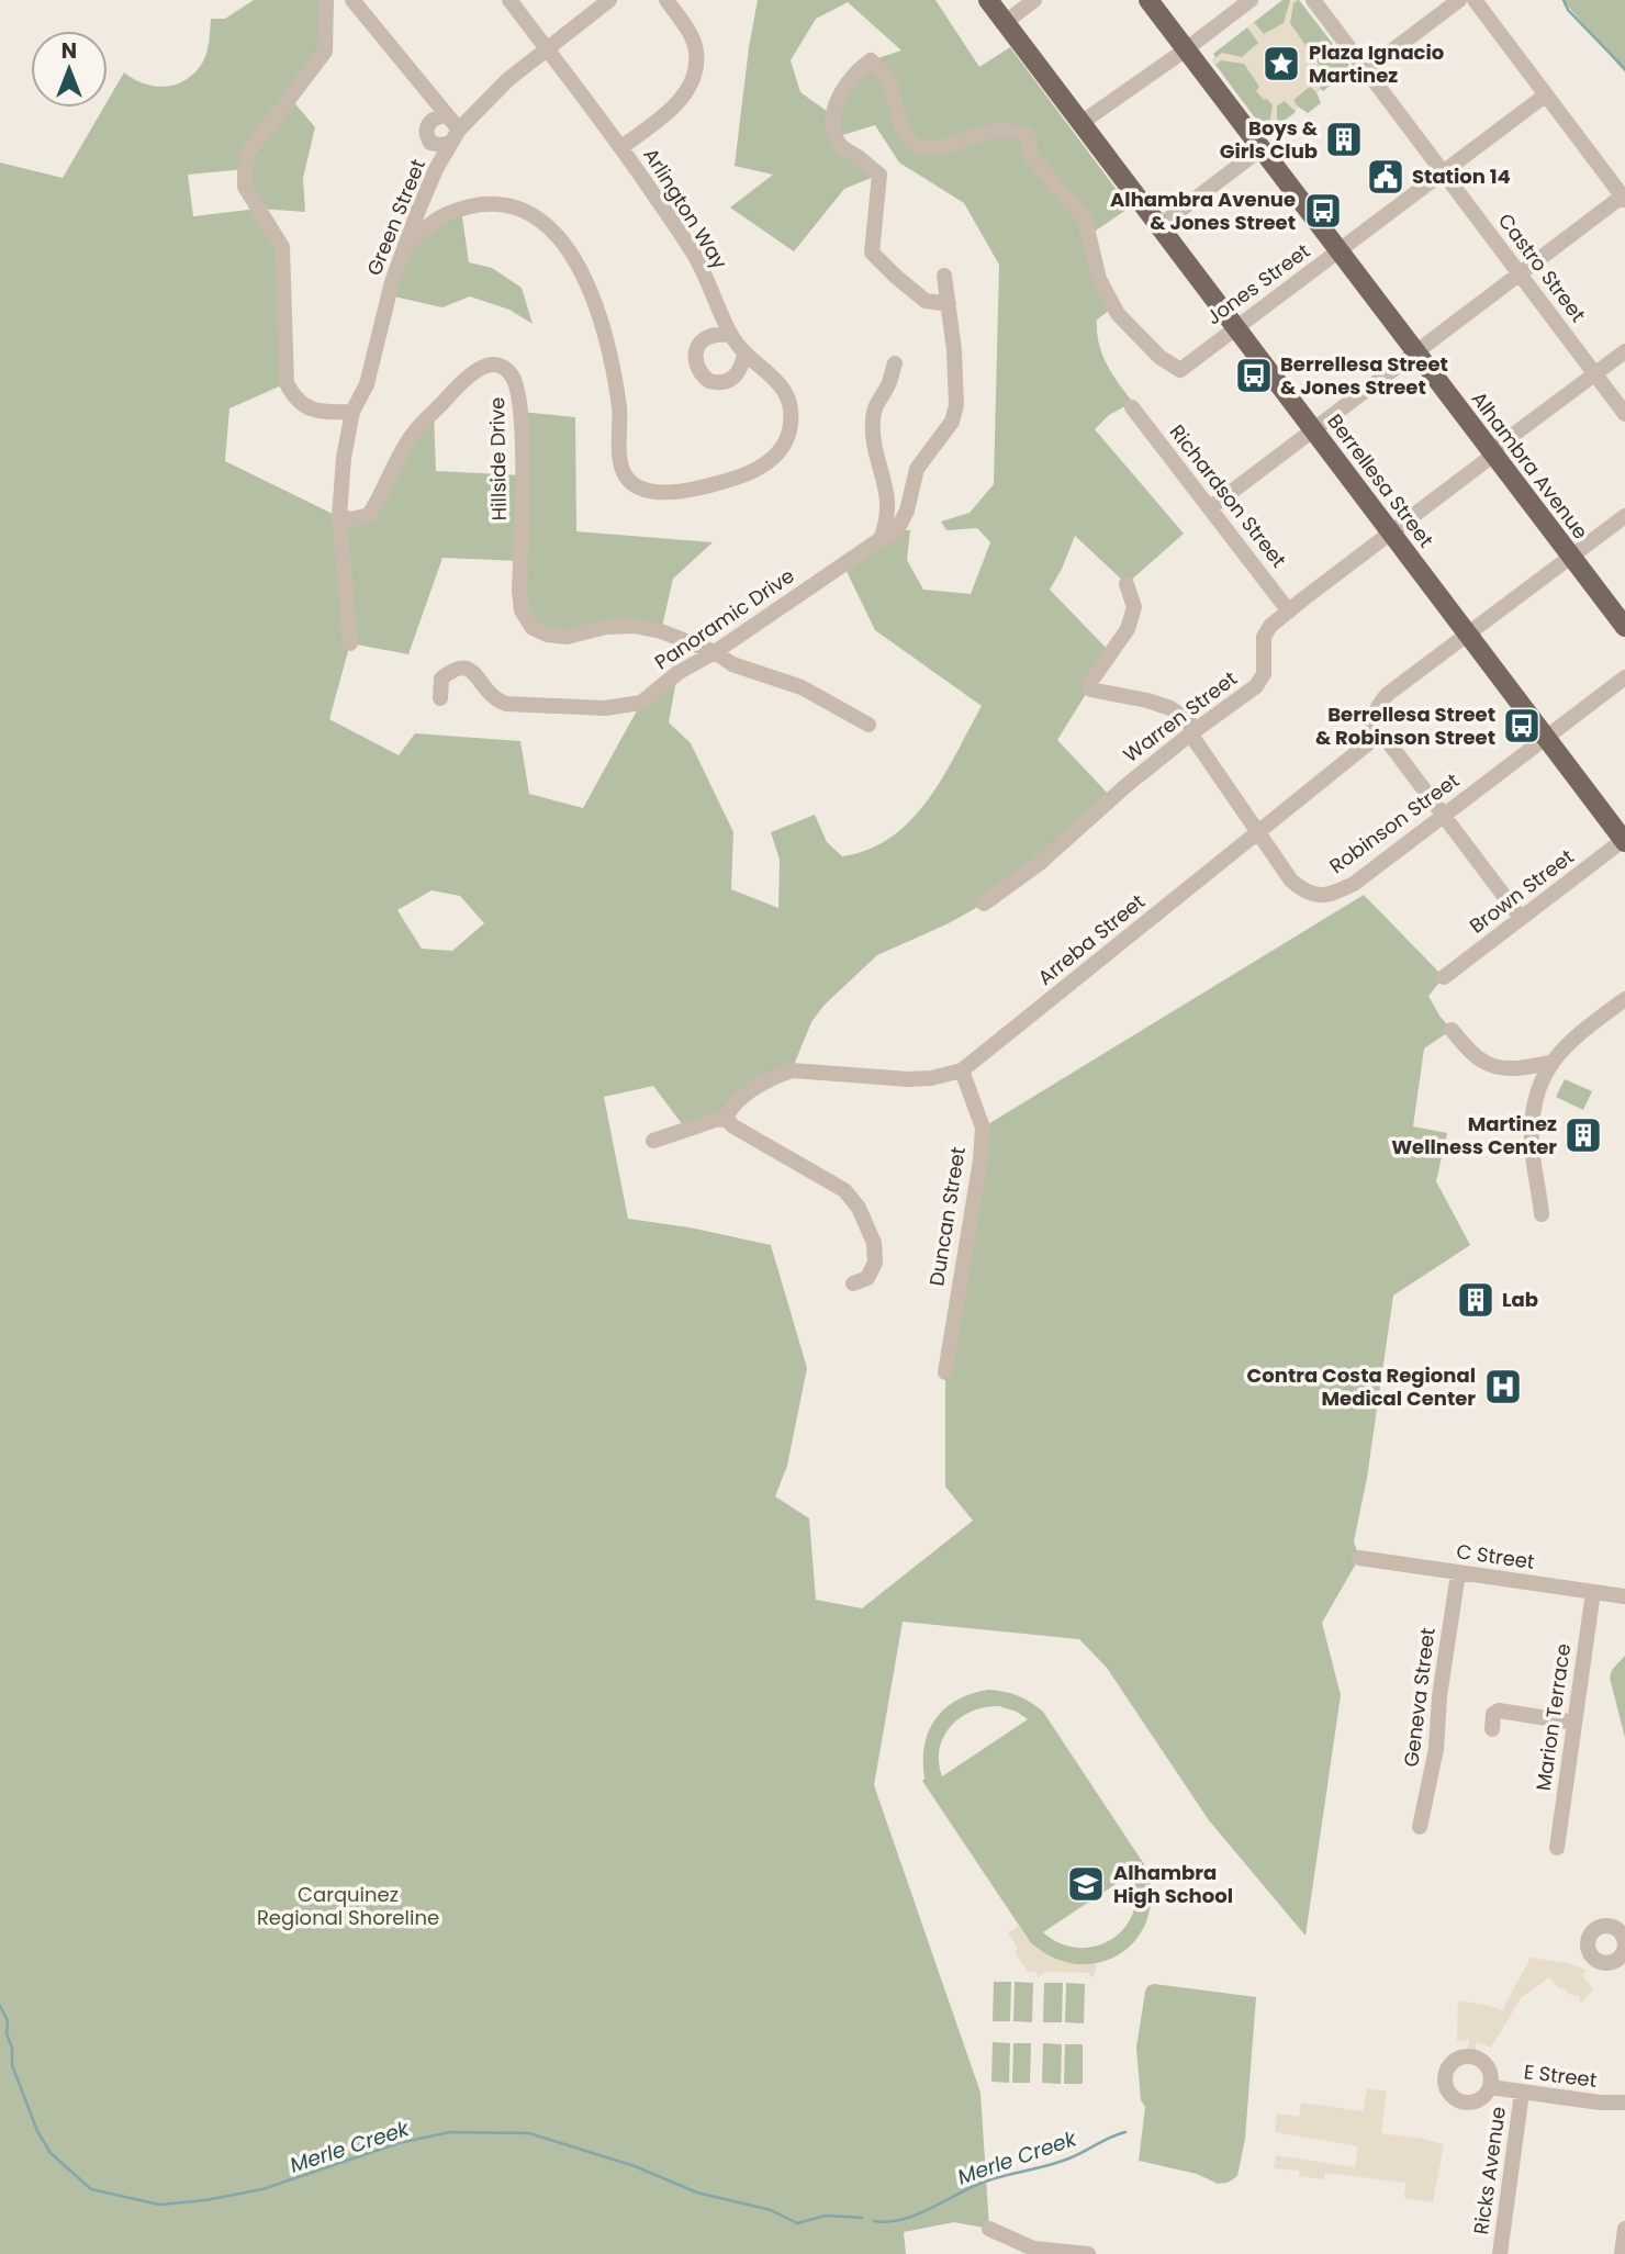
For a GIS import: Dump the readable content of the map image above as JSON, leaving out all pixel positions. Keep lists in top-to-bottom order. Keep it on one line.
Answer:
{"streets":{"main road":["Alhambra Avenue","Berrellesa Street"],"street":["Arlington Way","Green Street","Castro Street","Jones Street","Hillside Drive","Richardson Street","Panoramic Drive","Warren Street","Robinson Street","Brown Street","Arreba Street","Duncan Street","C Street","Geneva Street","Marion Terrace","E Street","Ricks Avenue"]},"crossings":[["Arlington Way","Green Street"],["Green Street","Hillside Drive"],["Castro Street","Jones Street"],["Castro Street","Warren Street"],["Jones Street","Alhambra Avenue"],["Jones Street","Berrellesa Street"],["Jones Street","Panoramic Drive"],["Hillside Drive","Panoramic Drive"],["Alhambra Avenue","Warren Street"],["Alhambra Avenue","Arreba Street"],["Berrellesa Street","Warren Street"],["Berrellesa Street","Robinson Street"],["Berrellesa Street","Brown Street"],["Berrellesa Street","Arreba Street"],["Richardson Street","Warren Street"],["Warren Street","Robinson Street"],["Robinson Street","Arreba Street"],["Arreba Street","Duncan Street"],["C Street","Geneva Street"],["C Street","Marion Terrace"],["E Street","Ricks Avenue"]],"water":["Merle Creek"],"parks":["Carquinez Regional Shoreline"],"places":{"place":["Plaza Ignacio Martinez"],"building":["Boys & Girls Club","Martinez Wellness Center","Lab"],"public building":["Station 14"],"bus stop":["Alhambra Avenue & Jones Street","Berrellesa Street & Jones Street","Berrellesa Street & Robinson Street"],"hospital":["Contra Costa Regional Medical Center"],"school or university":["Alhambra High School"]},"north":"top"}
